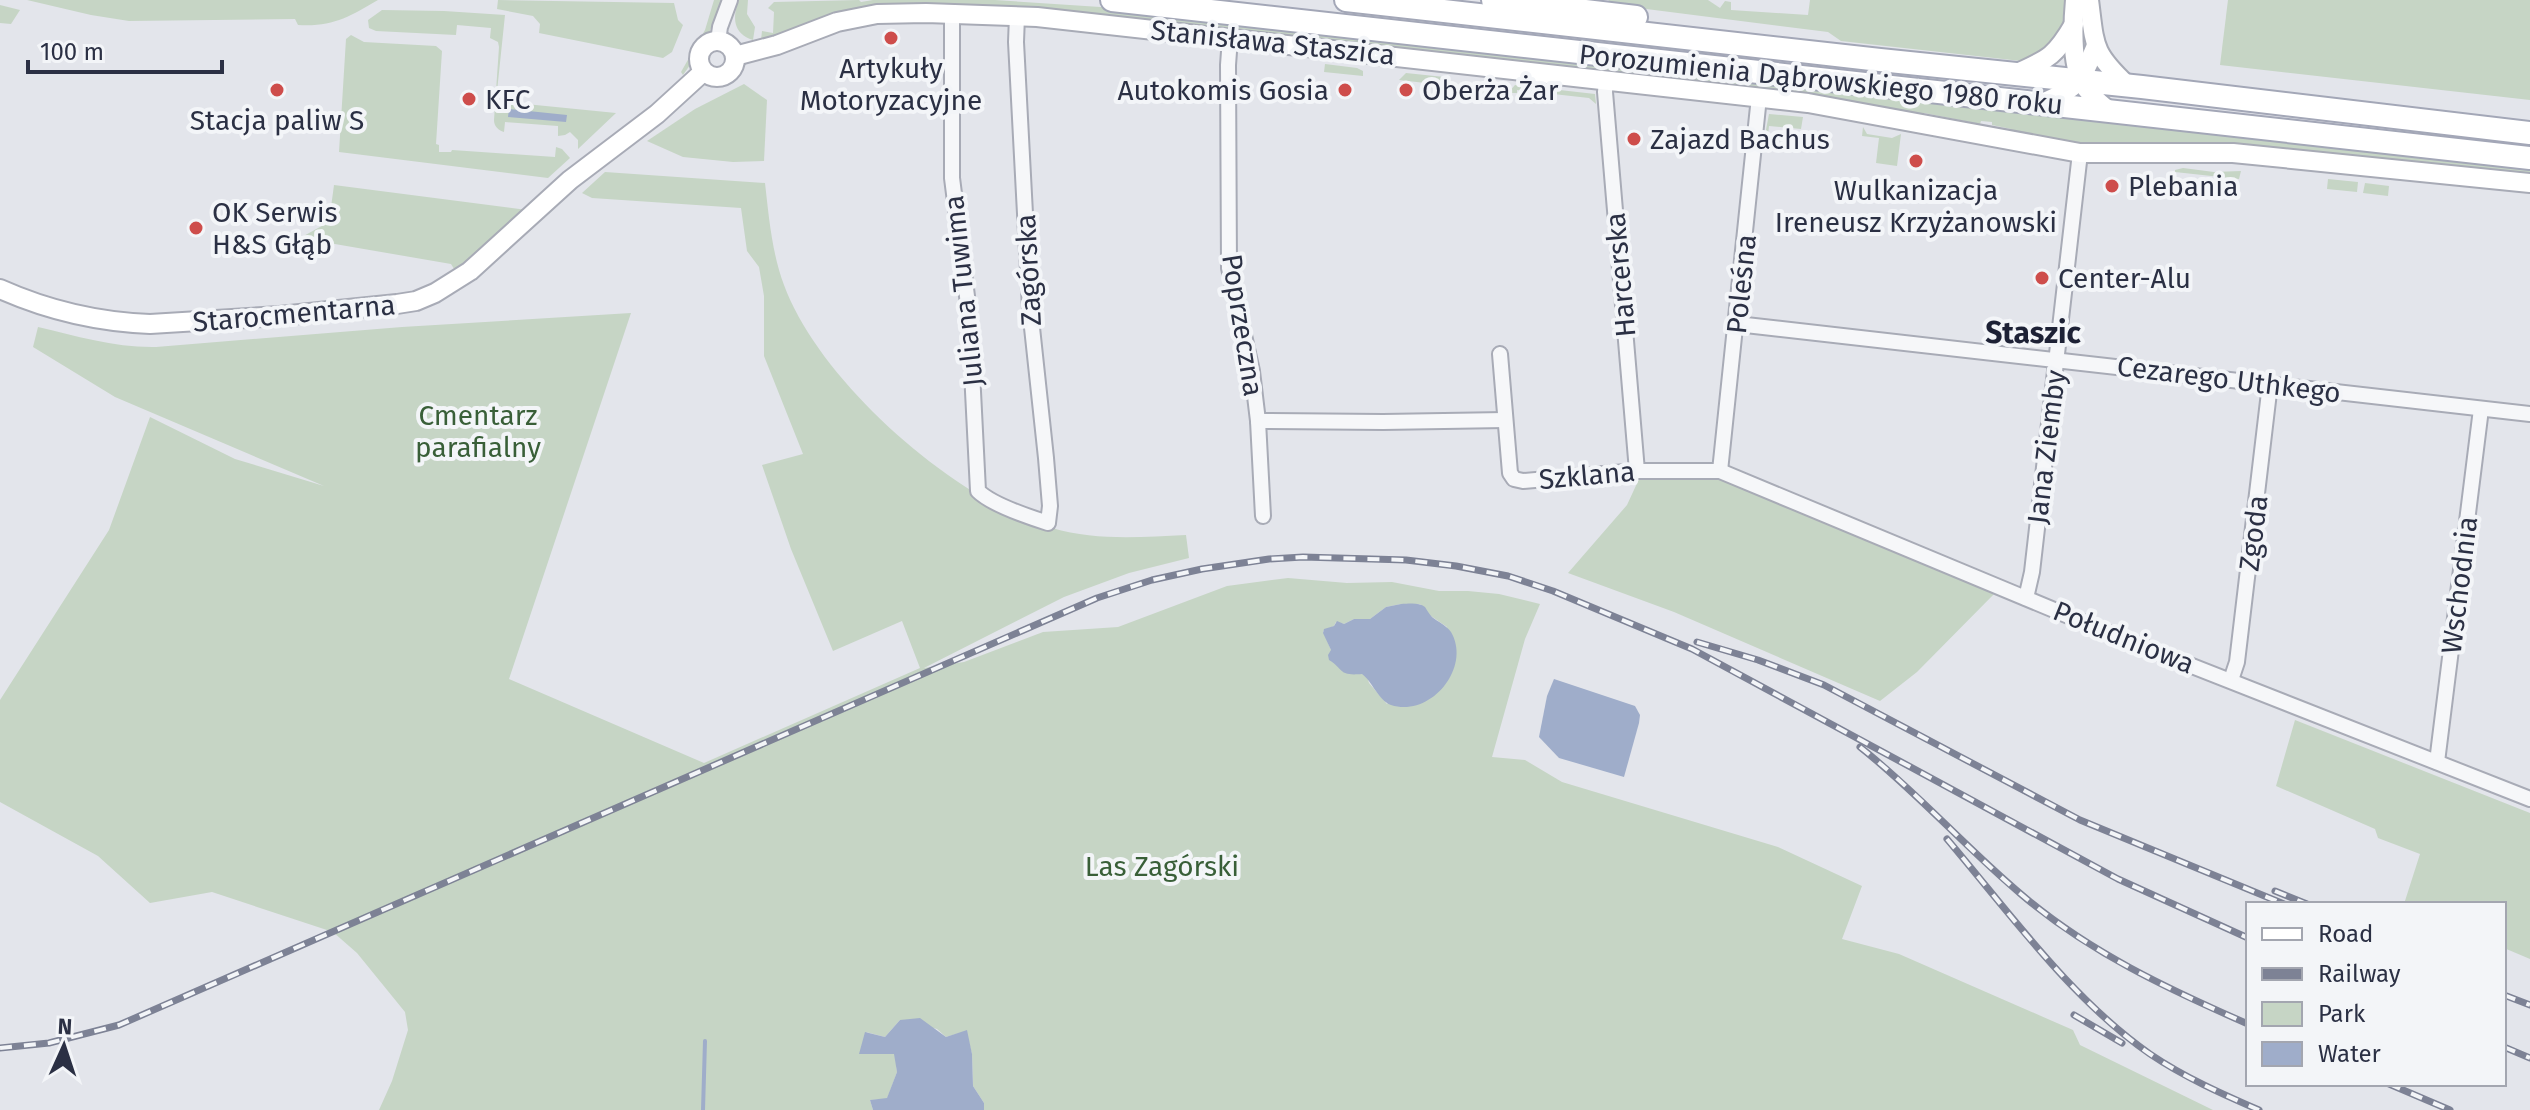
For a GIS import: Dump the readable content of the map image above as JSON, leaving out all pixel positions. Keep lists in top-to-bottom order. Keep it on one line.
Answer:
{"streets":{"main road":["Porozumienia Dąbrowskiego 1980 roku"],"street":["Stanisława Staszica","Zagórska","Harcerska","Poleśna","Juliana Tuwima","Starocmentarna","Poprzeczna","Cezarego Uthkego","Jana Ziemby","Szklana","Zgoda","Wschodnia","Południowa"]},"crossings":[["Stanisława Staszica","Zagórska"],["Stanisława Staszica","Harcerska"],["Stanisława Staszica","Poleśna"],["Stanisława Staszica","Juliana Tuwima"],["Stanisława Staszica","Starocmentarna"],["Stanisława Staszica","Poprzeczna"],["Stanisława Staszica","Jana Ziemby"],["Zagórska","Juliana Tuwima"],["Harcerska","Szklana"],["Poleśna","Cezarego Uthkego"],["Poleśna","Szklana"],["Poleśna","Południowa"],["Cezarego Uthkego","Jana Ziemby"],["Cezarego Uthkego","Zgoda"],["Cezarego Uthkego","Wschodnia"],["Jana Ziemby","Południowa"],["Szklana","Południowa"],["Zgoda","Południowa"],["Wschodnia","Południowa"]],"districts":["Staszic"],"parks":["Cmentarz parafialny","Las Zagórski"],"places":["Artykuły Motoryzacyjne","Stacja paliw S","Autokomis Gosia","Oberża Żar","KFC","Zajazd Bachus","Wulkanizacja Ireneusz Krzyżanowski","Plebania","OK Serwis H&S Głąb","Center-Alu"],"legend":["Road","Railway","Park","Water"],"scale_bar":"100 m","north":"top"}
